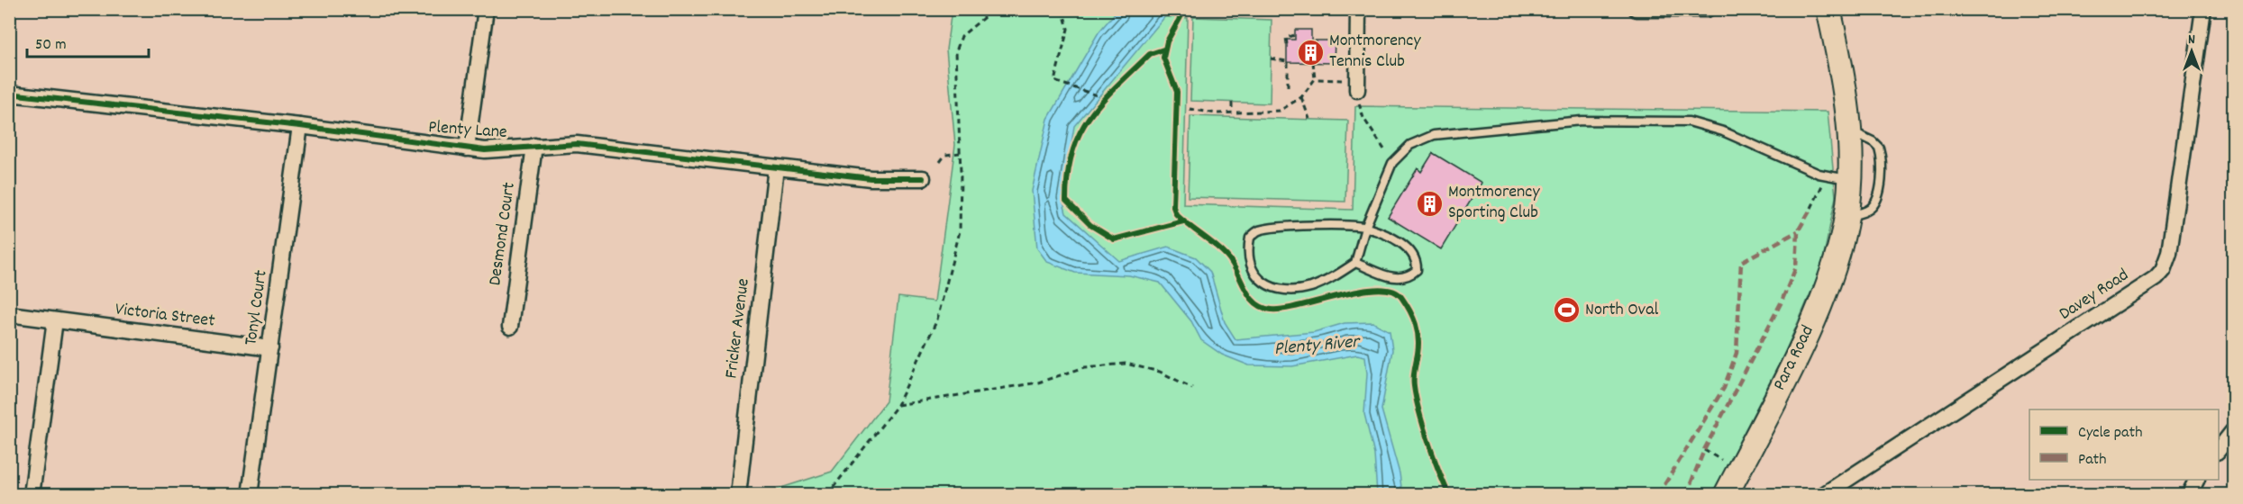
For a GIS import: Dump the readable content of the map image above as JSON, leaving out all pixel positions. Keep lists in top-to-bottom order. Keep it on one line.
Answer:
{"streets":{"main road":["Para Road"],"street":["Plenty Lane","Desmond Court","Davey Road","Tonyl Court","Victoria Street","Fricker Avenue"]},"crossings":[["Plenty Lane","Desmond Court"],["Plenty Lane","Tonyl Court"],["Plenty Lane","Fricker Avenue"],["Tonyl Court","Victoria Street"]],"water":["Plenty River"],"places":{"building":["Montmorency Tennis Club","Montmorency Sporting Club"],"sports":["North Oval"]},"legend":["Cycle path","Path"],"scale_bar":"50 m","north":"top"}
